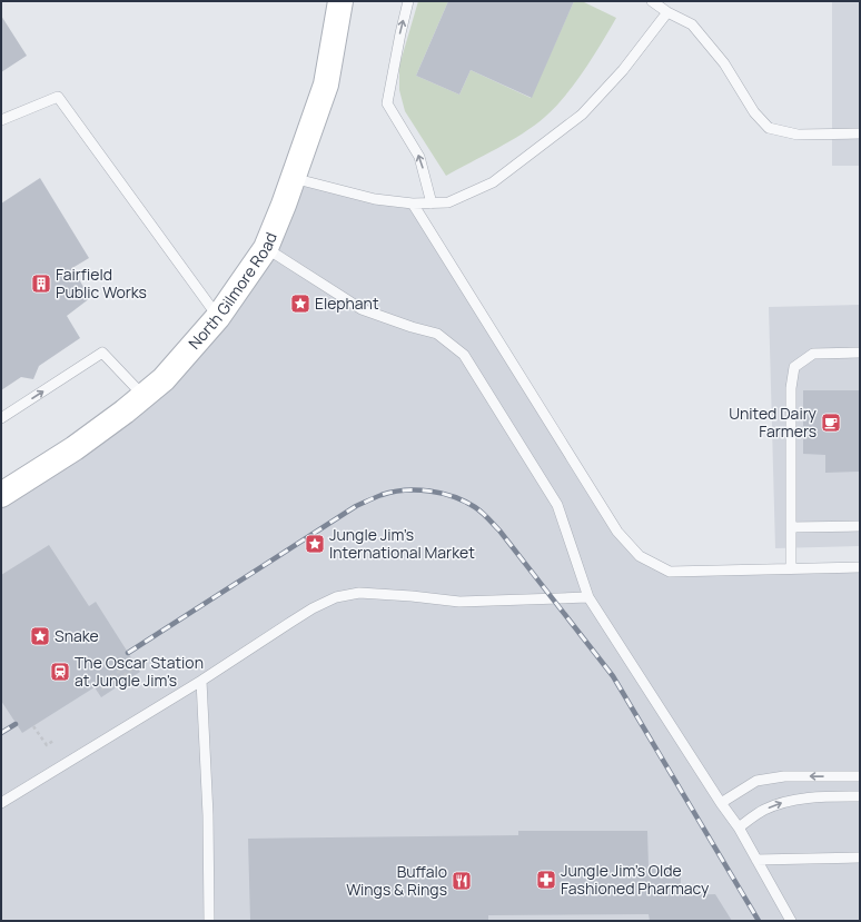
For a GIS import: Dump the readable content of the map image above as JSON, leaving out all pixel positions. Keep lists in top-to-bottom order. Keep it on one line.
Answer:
{"streets":{"street":["North Gilmore Road"]},"places":{"building":["Fairfield Public Works"],"place":["Elephant","Jungle Jim’s International Market","Snake"],"cafe":["United Dairy Farmers"],"station":["The Oscar Station at Jungle Jim's"],"pharmacy":["Jungle Jim’s Olde Fashioned Pharmacy"],"restaurant":["Buffalo Wings & Rings"]}}
